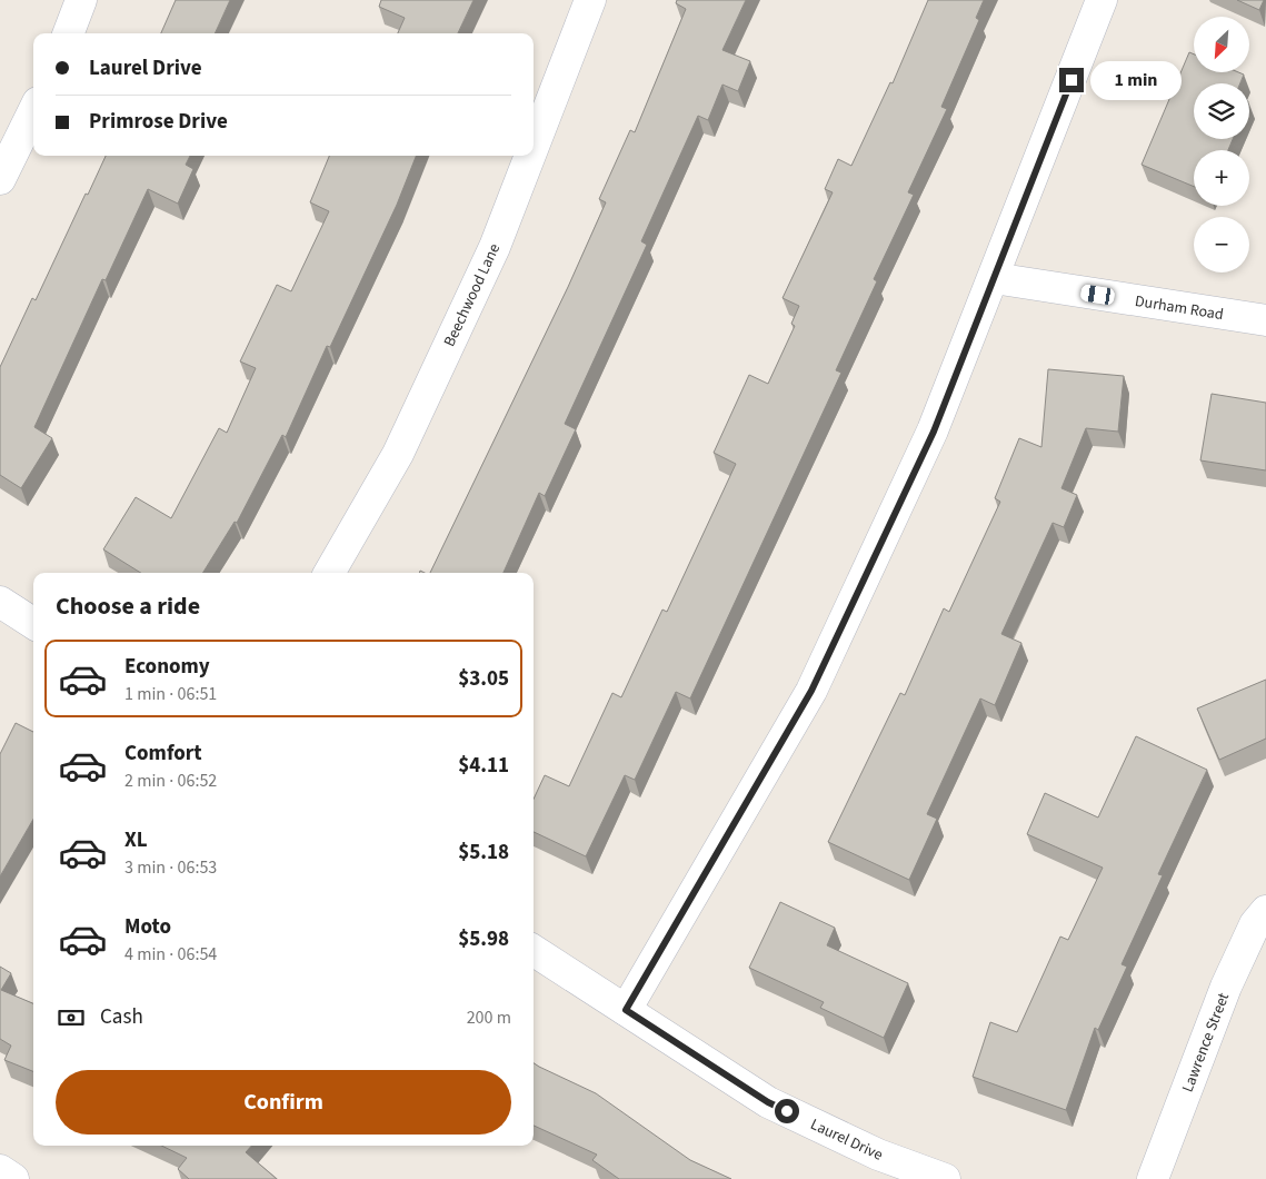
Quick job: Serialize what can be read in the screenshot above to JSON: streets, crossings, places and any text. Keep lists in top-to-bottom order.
{
  "streets": {
    "street": [
      "Beechwood Lane",
      "Durham Road",
      "Lawrence Street",
      "Laurel Drive"
    ]
  },
  "north": "bottom left",
  "page": {
    "map_buttons": ["+", "−"],
    "banner": ["Laurel Drive", "Primrose Drive"],
    "bubble": "1 min",
    "heading": "Choose a ride",
    "list": [
      {
        "name": "Economy",
        "note": "1 min · 06:51",
        "value": "$3.05"
      },
      {
        "name": "Comfort",
        "note": "2 min · 06:52",
        "value": "$4.11"
      },
      {
        "name": "XL",
        "note": "3 min · 06:53",
        "value": "$5.18"
      },
      {
        "name": "Moto",
        "note": "4 min · 06:54",
        "value": "$5.98"
      }
    ],
    "pay": ["Cash", "200 m"],
    "buttons": "Confirm"
  }
}
